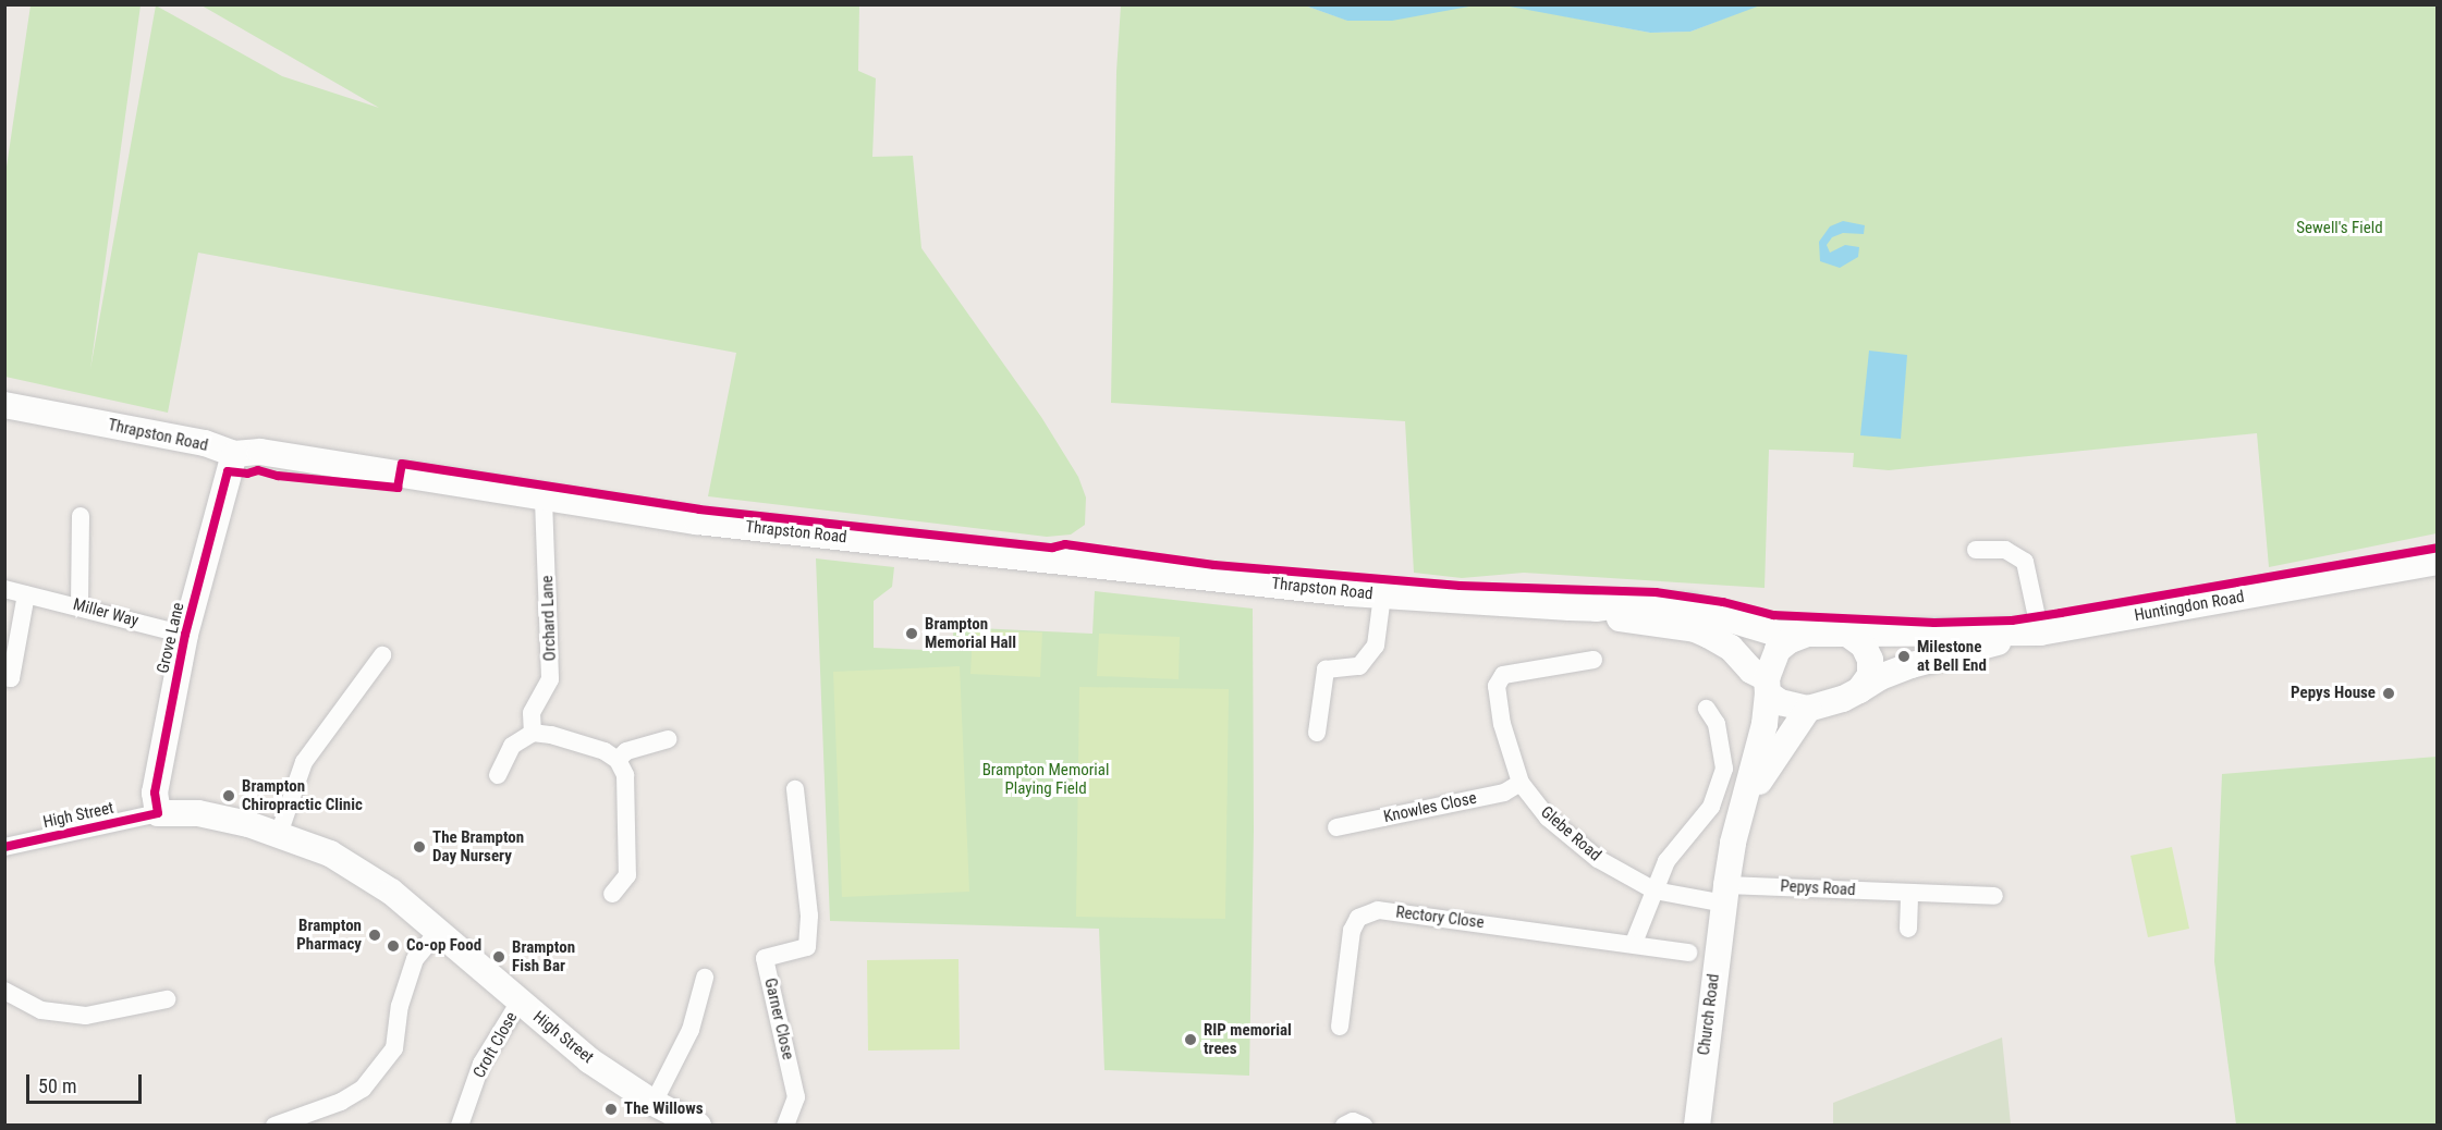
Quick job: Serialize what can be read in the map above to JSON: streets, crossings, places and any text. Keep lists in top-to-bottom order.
{
  "streets": {
    "main road": [
      "Thrapston Road",
      "Huntingdon Road",
      "Grove Lane",
      "High Street",
      "Church Road"
    ],
    "street": [
      "Miller Way",
      "Orchard Lane",
      "Knowles Close",
      "Glebe Road",
      "Pepys Road",
      "Rectory Close",
      "Garner Close",
      "Croft Close"
    ]
  },
  "crossings": [
    ["Thrapston Road", "Huntingdon Road"],
    ["Thrapston Road", "Orchard Lane"],
    ["Thrapston Road", "Grove Lane"],
    ["Miller Way", "Grove Lane"],
    ["Grove Lane", "High Street"],
    ["Knowles Close", "Glebe Road"],
    ["High Street", "Croft Close"],
    ["Glebe Road", "Pepys Road"],
    ["Glebe Road", "Church Road"],
    ["Pepys Road", "Church Road"]
  ],
  "parks": ["Sewell's Field", "Brampton Memorial Playing Field"],
  "places": [
    "Brampton Memorial Hall",
    "Milestone at Bell End",
    "Pepys House",
    "Brampton Chiropractic Clinic",
    "The Brampton Day Nursery",
    "Brampton Pharmacy",
    "Co-op Food",
    "Brampton Fish Bar",
    "RIP memorial trees",
    "The Willows"
  ],
  "scale_bar": "50 m"
}
